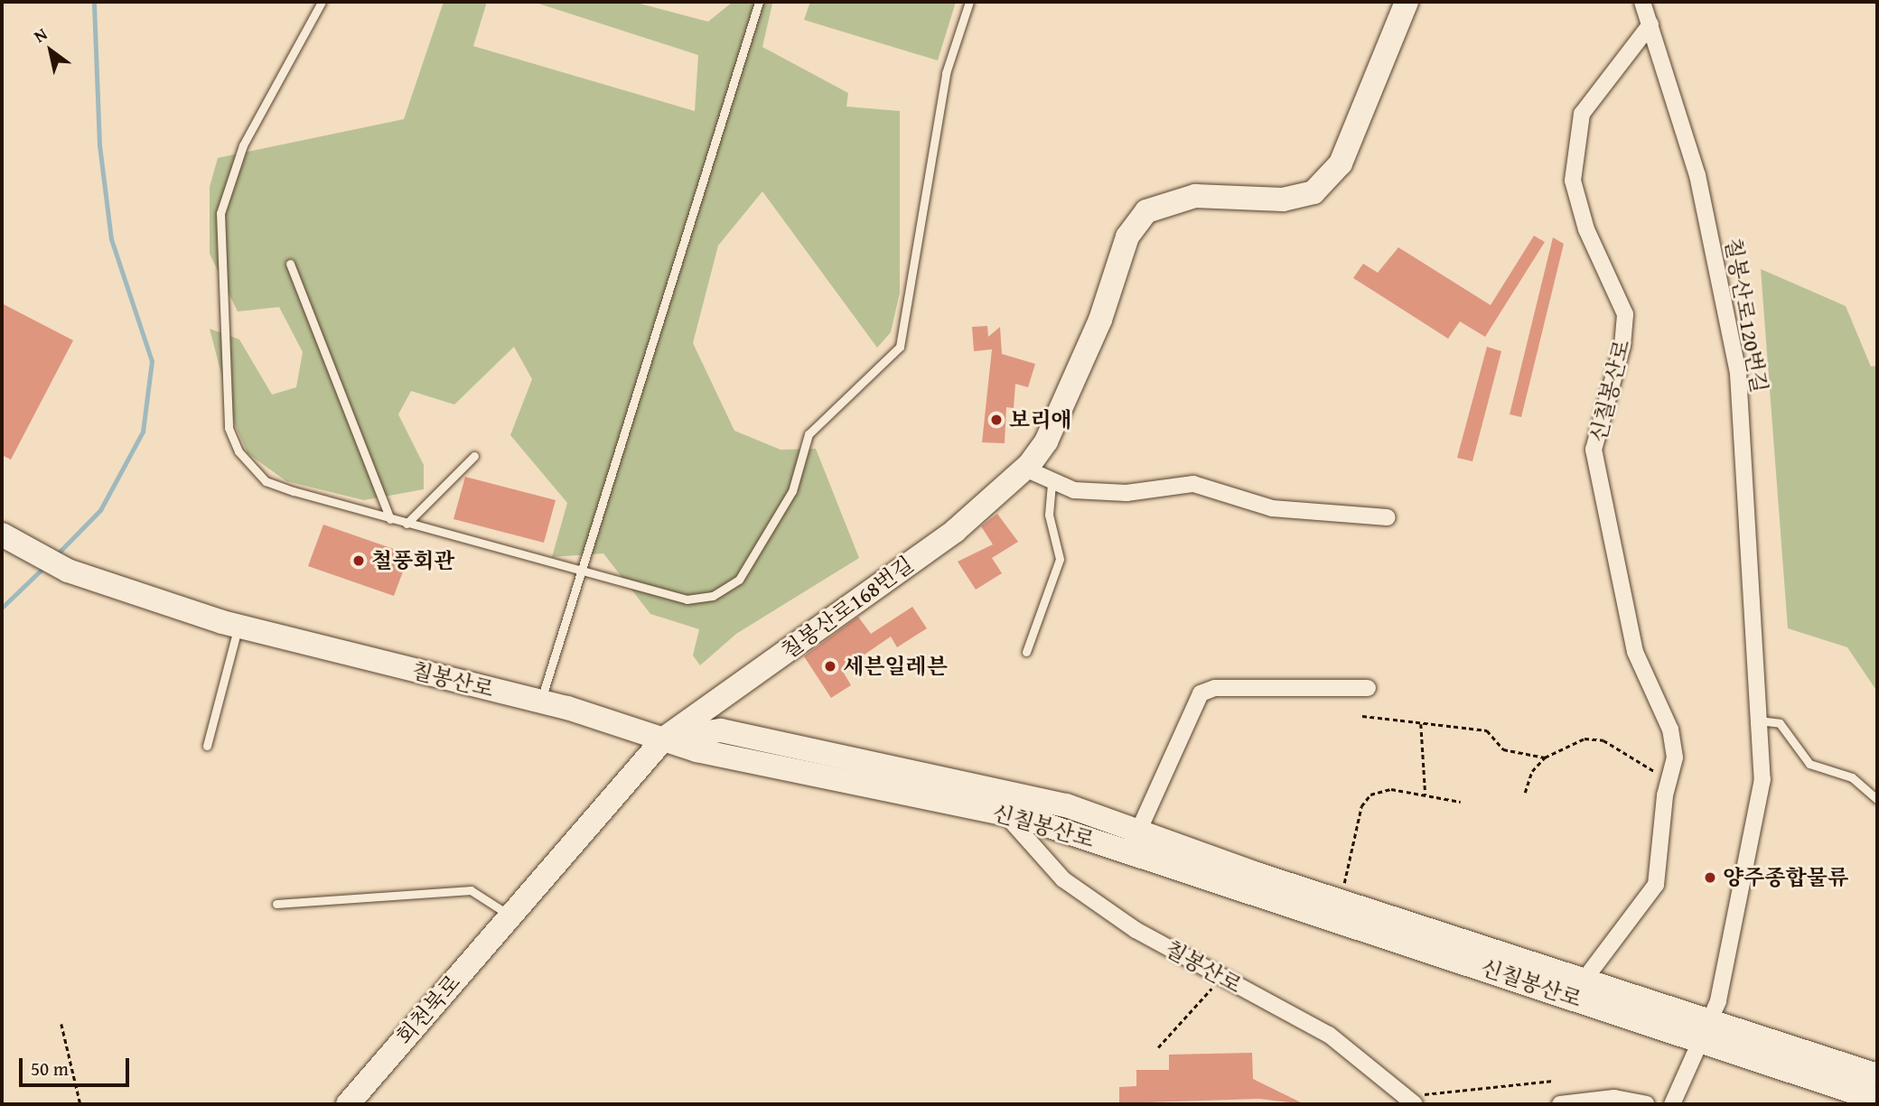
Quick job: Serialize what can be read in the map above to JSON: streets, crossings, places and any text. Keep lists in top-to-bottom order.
{
  "streets": {
    "street": [
      "칠봉산로120번길",
      "신칠봉산로",
      "칠봉산로168번길",
      "칠봉산로",
      "회천북로"
    ]
  },
  "crossings": [
    ["칠봉산로120번길", "신칠봉산로"],
    ["신칠봉산로", "칠봉산로168번길"],
    ["신칠봉산로", "칠봉산로"],
    ["신칠봉산로", "회천북로"],
    ["칠봉산로168번길", "칠봉산로"],
    ["칠봉산로168번길", "회천북로"],
    ["칠봉산로", "회천북로"]
  ],
  "places": [
    "보리애",
    "철풍회관",
    "세븐일레븐",
    "양주종합물류"
  ],
  "scale_bar": "50 m",
  "north": "top left"
}
